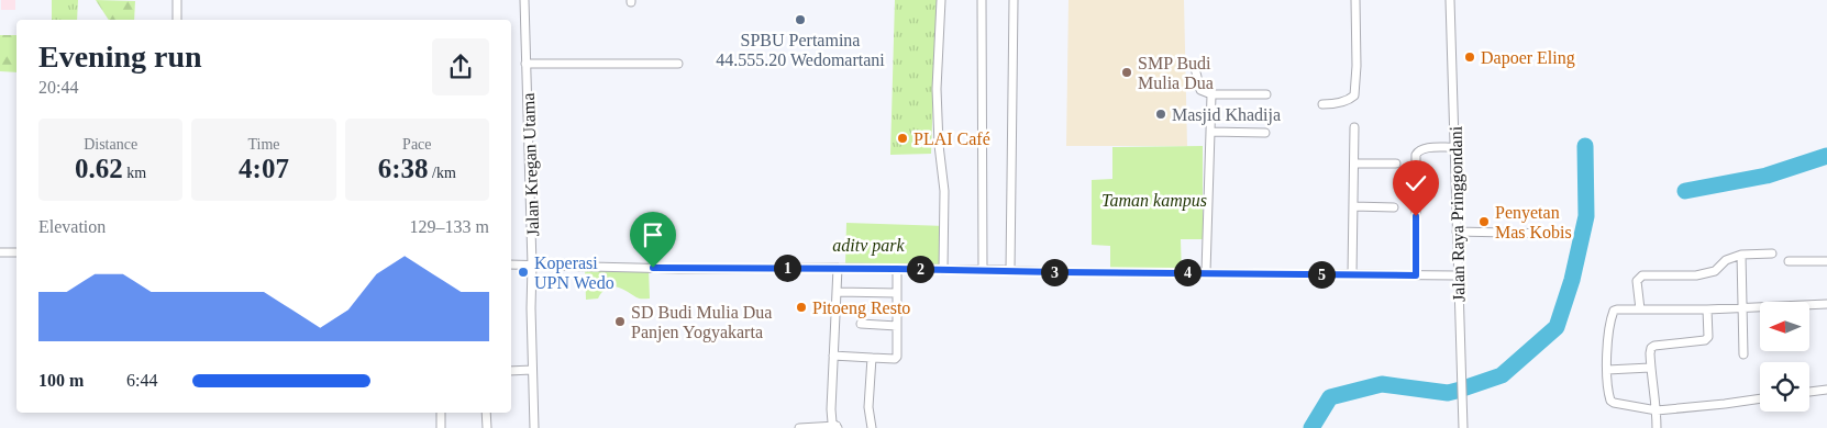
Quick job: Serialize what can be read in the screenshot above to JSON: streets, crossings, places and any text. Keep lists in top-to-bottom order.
{
  "streets": {
    "street": ["Jalan Kregan Utama", "Jalan Raya Pringgondani"]
  },
  "parks": ["Taman kampus", "aditv park"],
  "places": [
    "SPBU Pertamina 44.555.20 Wedomartani",
    "Dapoer Eling",
    "SMP Budi Mulia Dua",
    "Masjid Khadija",
    "PLAI Café",
    "Penyetan Mas Kobis",
    "Koperasi UPN Wedo",
    "Pitoeng Resto",
    "SD Budi Mulia Dua Panjen Yogyakarta"
  ],
  "north": "left",
  "page": {
    "heading": ["Evening run", "20:44"],
    "stats": [
      ["Distance", "0.62 km"],
      ["Time", "4:07"],
      ["Pace", "6:38 /km"]
    ],
    "chart": ["Elevation", "129–133 m"],
    "pins": [
      "1",
      "2",
      "3",
      "4",
      "5"
    ],
    "list": [
      {
        "name": "100 m",
        "note": "6:44"
      }
    ]
  }
}
